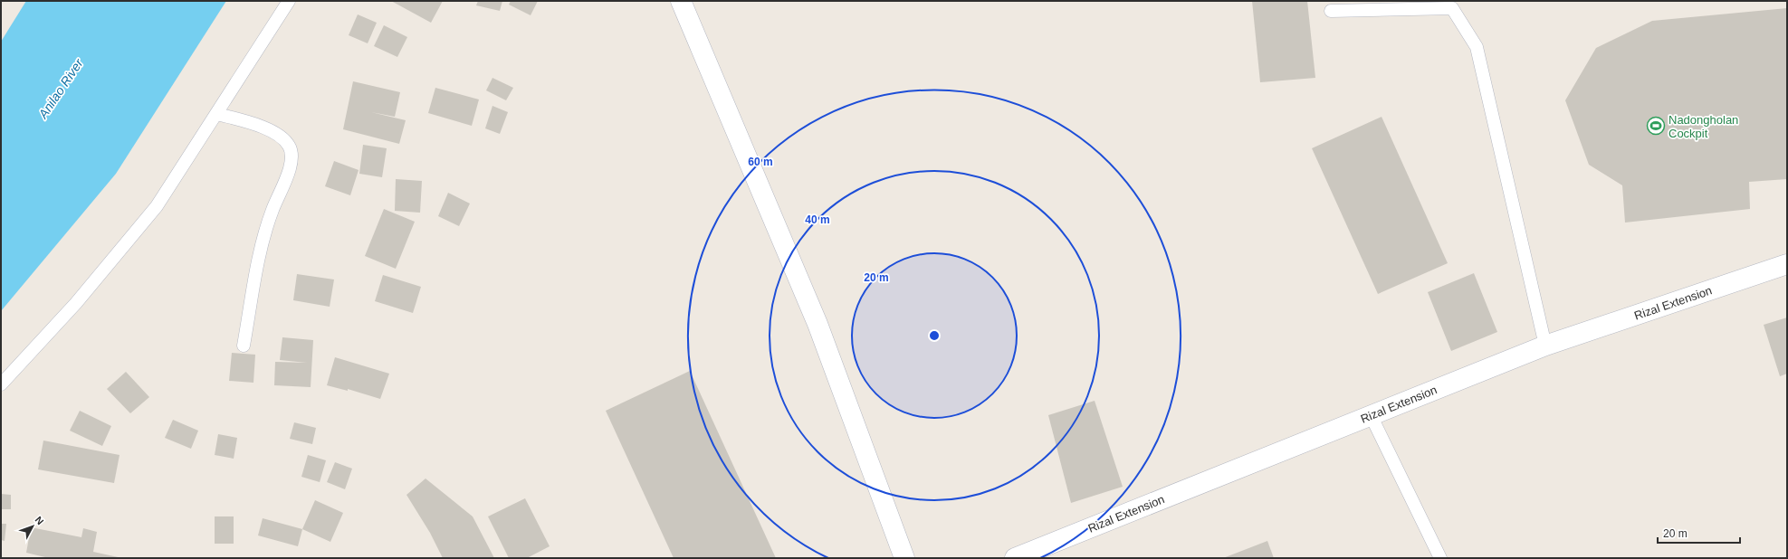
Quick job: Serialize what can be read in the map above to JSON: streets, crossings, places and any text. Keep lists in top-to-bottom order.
{
  "streets": {
    "street": ["Rizal Extension"]
  },
  "water": ["Anilao River"],
  "places": {
    "sports": ["Nadongholan Cockpit"]
  },
  "scale_bar": "20 m",
  "north": "top right",
  "rings": ["60 m", "40 m", "20 m"]
}
